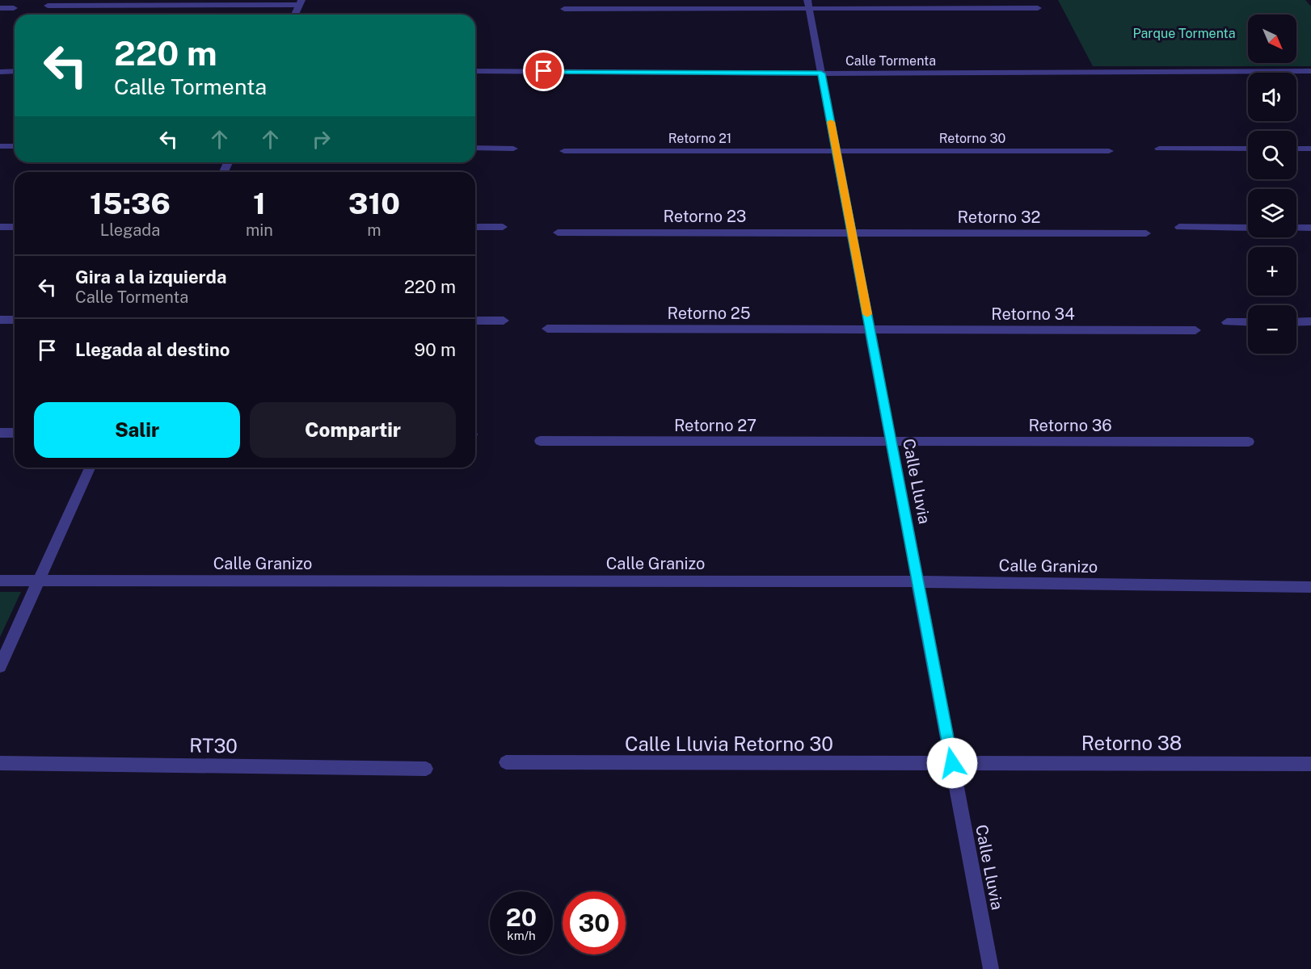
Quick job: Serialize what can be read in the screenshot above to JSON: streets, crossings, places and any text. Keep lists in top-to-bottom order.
{
  "streets": {
    "street": [
      "Calle Tormenta",
      "Retorno 21",
      "Retorno 30",
      "Retorno 23",
      "Retorno 32",
      "Retorno 25",
      "Retorno 34",
      "Retorno 27",
      "Retorno 36",
      "Calle Lluvia",
      "Calle Granizo",
      "Retorno 38",
      "Calle Lluvia Retorno 30",
      "RT30"
    ]
  },
  "crossings": [
    ["Calle Tormenta", "Calle Lluvia"],
    ["Retorno 21", "Retorno 30"],
    ["Retorno 21", "Calle Lluvia"],
    ["Retorno 30", "Calle Lluvia"],
    ["Retorno 23", "Retorno 32"],
    ["Retorno 23", "Calle Lluvia"],
    ["Retorno 32", "Calle Lluvia"],
    ["Retorno 25", "Retorno 34"],
    ["Retorno 25", "Calle Lluvia"],
    ["Retorno 34", "Calle Lluvia"],
    ["Retorno 27", "Retorno 36"],
    ["Retorno 27", "Calle Lluvia"],
    ["Retorno 36", "Calle Lluvia"],
    ["Calle Lluvia", "Calle Granizo"],
    ["Calle Lluvia", "Retorno 38"],
    ["Calle Lluvia", "Calle Lluvia Retorno 30"],
    ["Retorno 38", "Calle Lluvia Retorno 30"]
  ],
  "parks": ["Parque Tormenta"],
  "north": "bottom right",
  "page": {
    "map_buttons": ["+", "−"],
    "turn": ["220 m", "Calle Tormenta"],
    "eta": [
      "15:36",
      "Llegada",
      "1",
      "min",
      "310",
      "m"
    ],
    "list": [
      {
        "name": "Gira a la izquierda",
        "note": "Calle Tormenta",
        "value": "220 m"
      },
      {
        "name": "Llegada al destino",
        "value": "90 m"
      }
    ],
    "buttons": ["Salir", "Compartir"],
    "speed": "20 km/h",
    "limit": "30"
  }
}
